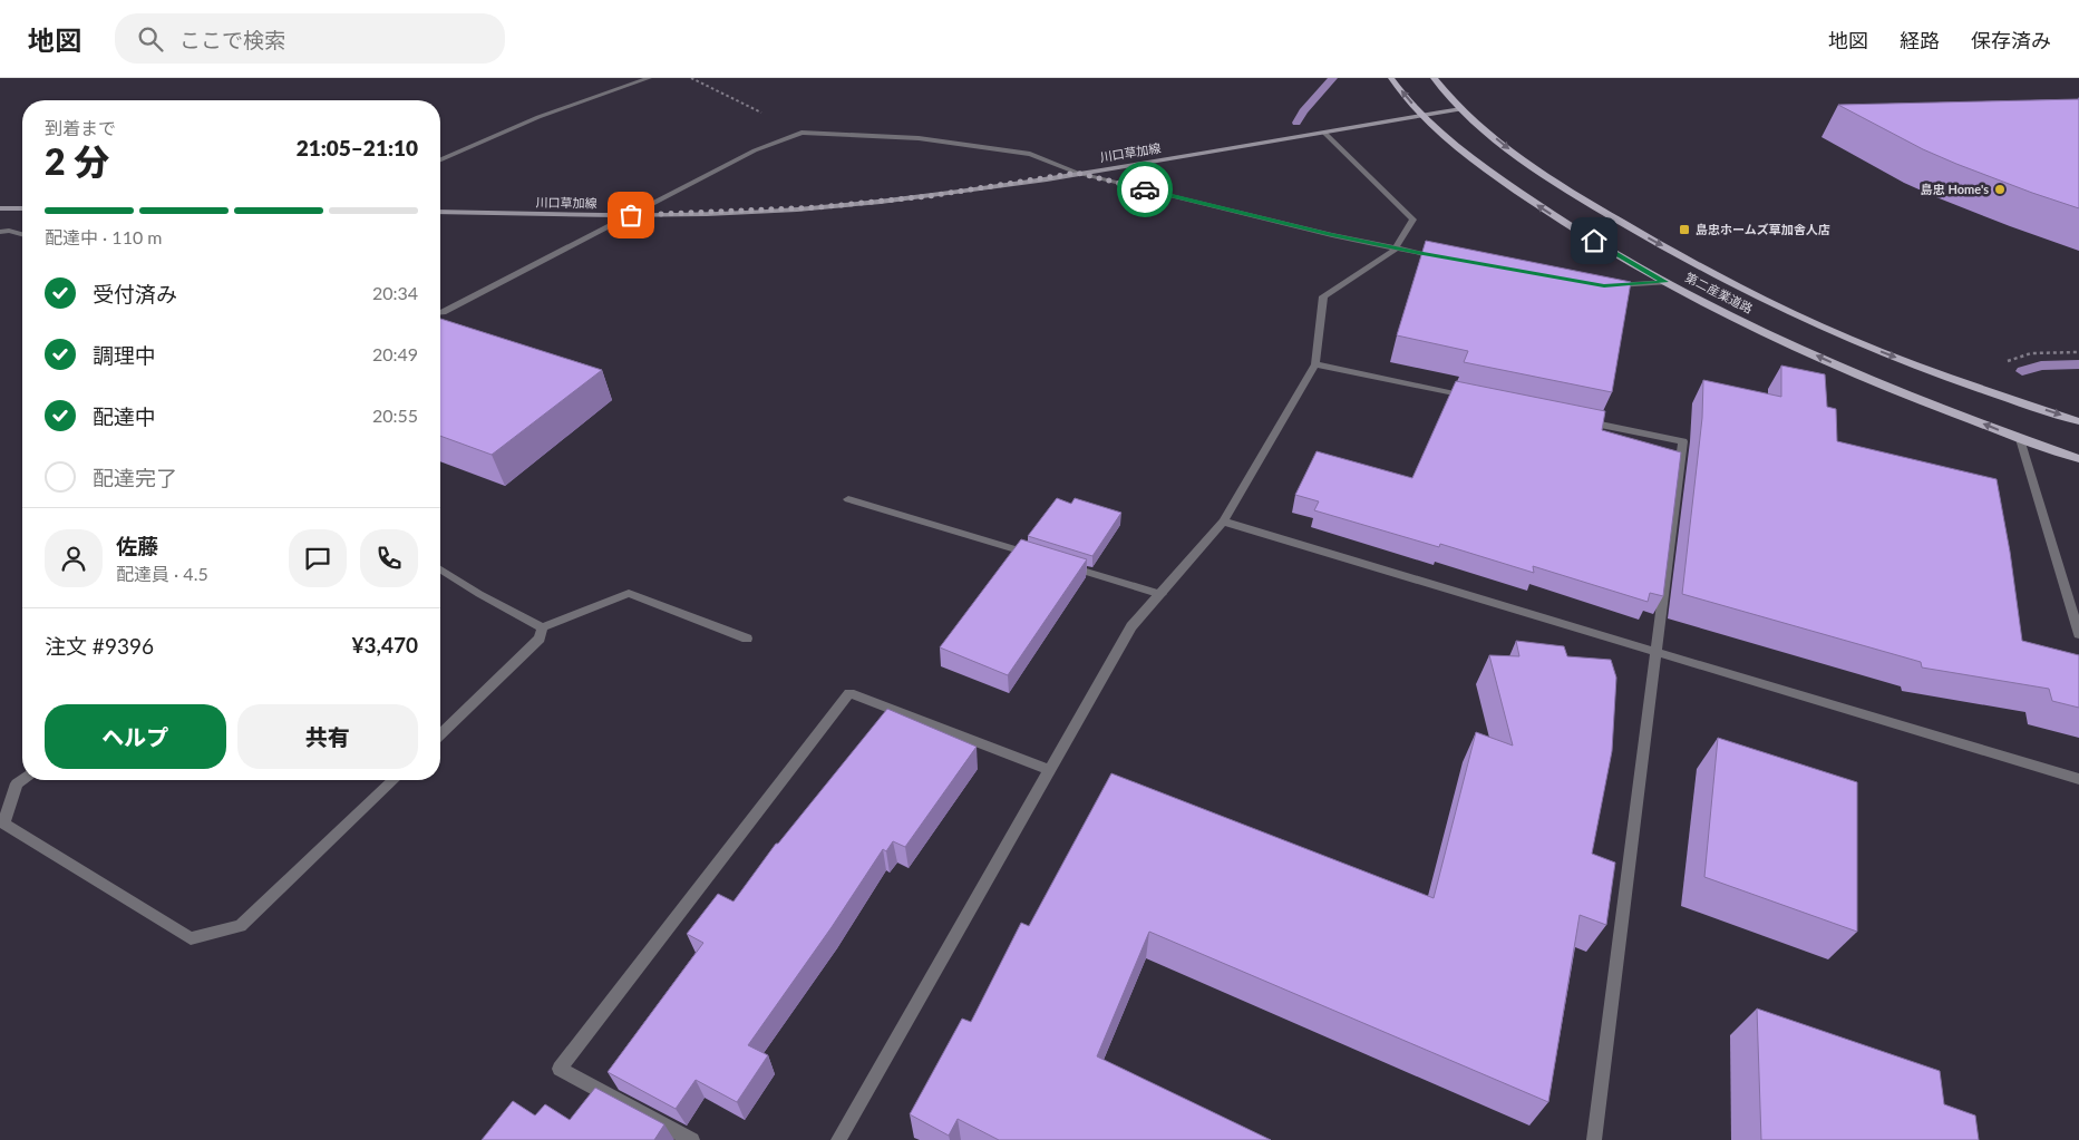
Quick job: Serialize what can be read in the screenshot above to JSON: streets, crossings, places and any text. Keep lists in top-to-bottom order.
{
  "streets": {
    "main road": ["川口草加線", "第二産業道路"]
  },
  "crossings": [
    ["川口草加線", "第二産業道路"]
  ],
  "places": {
    "other": ["島忠 Home's"],
    "transit": ["島忠ホームズ草加舎人店"]
  },
  "page": {
    "header": "地図",
    "search": "ここで検索",
    "nav": ["地図", "経路", "保存済み"],
    "heading": ["2 分", "到着まで", "21:05–21:10"],
    "panel": [
      "佐藤",
      "配達員 · 4.5",
      "注文 #9396",
      "¥3,470"
    ],
    "bar": "配達中 · 110 m",
    "list": [
      ["受付済み", "20:34"],
      ["調理中", "20:49"],
      ["配達中", "20:55"],
      "配達完了"
    ],
    "buttons": ["ヘルプ", "共有"]
  }
}
